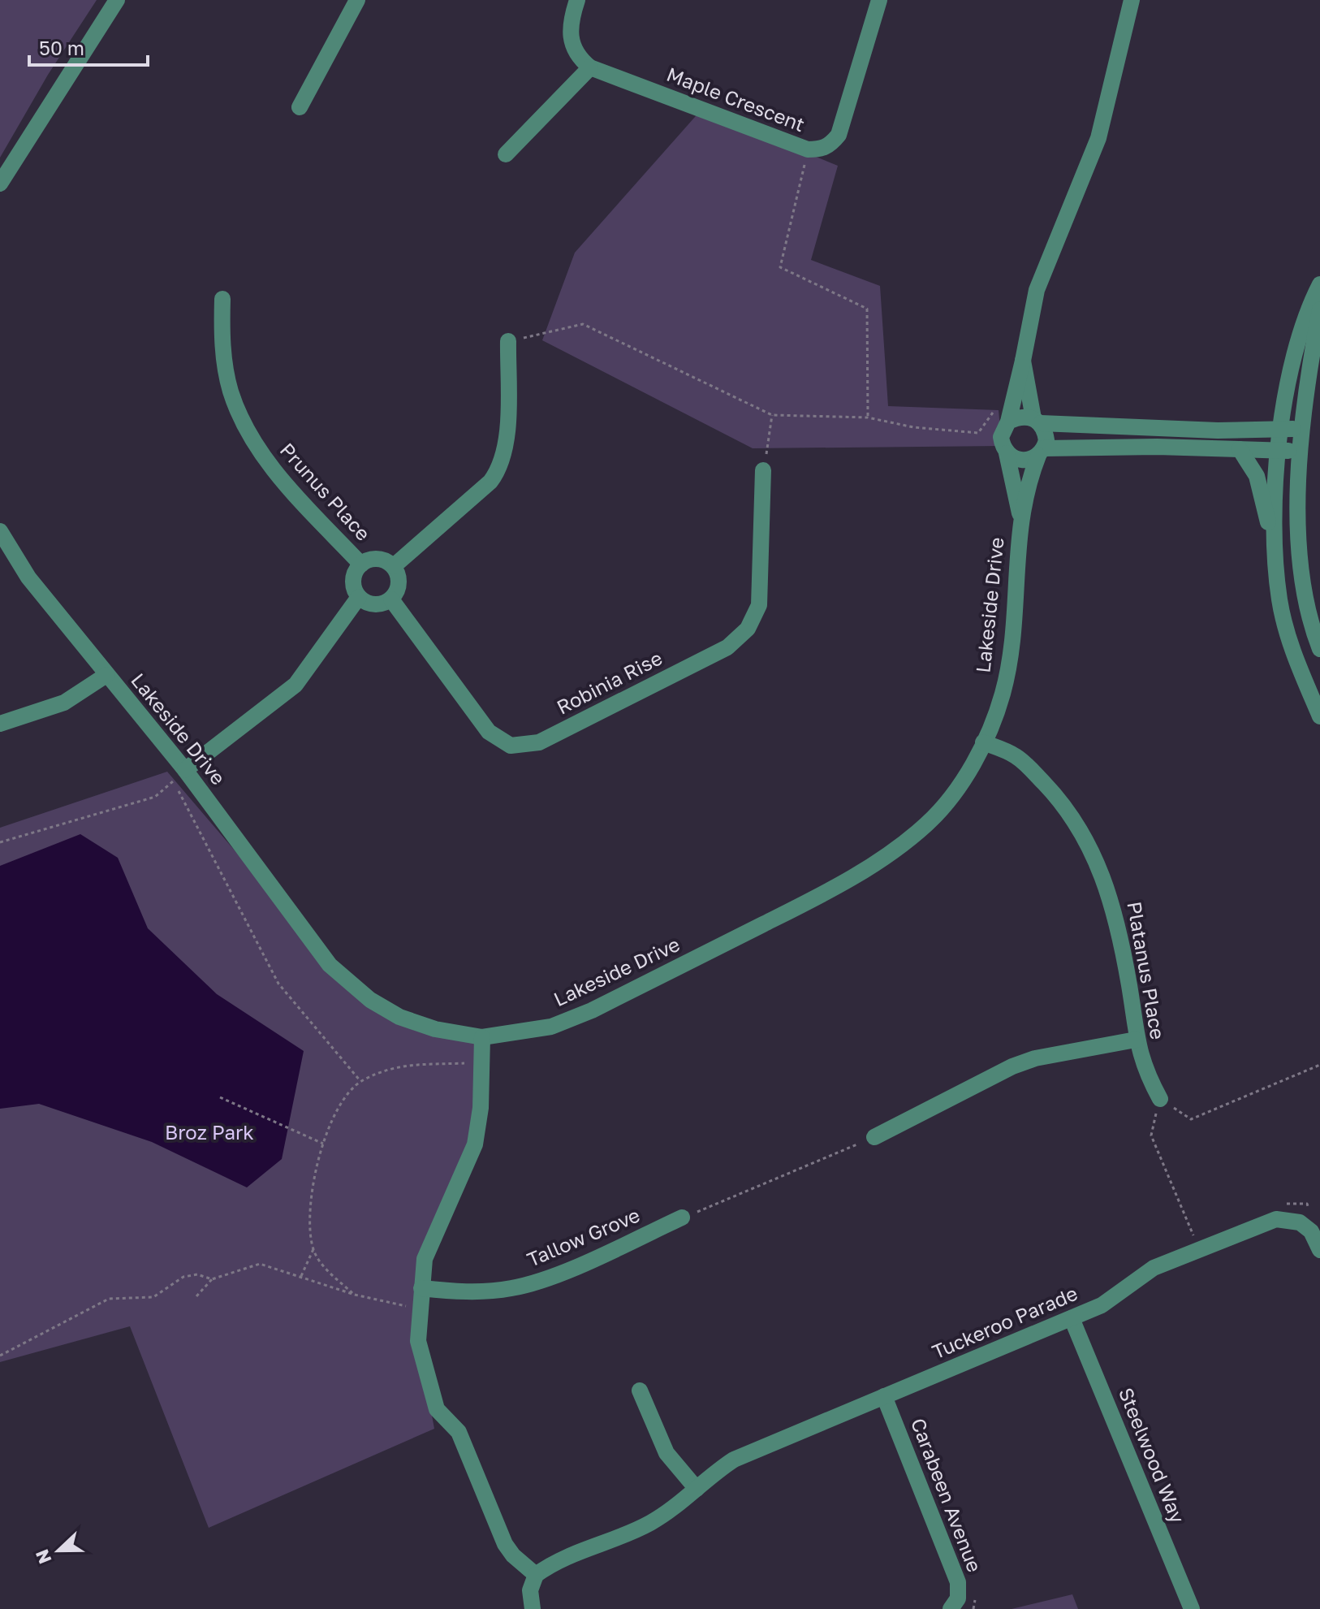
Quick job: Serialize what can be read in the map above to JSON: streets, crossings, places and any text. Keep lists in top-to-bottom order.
{
  "streets": {
    "street": [
      "Maple Crescent",
      "Prunus Place",
      "Lakeside Drive",
      "Robinia Rise",
      "Platanus Place",
      "Tallow Grove",
      "Tuckeroo Parade",
      "Steelwood Way",
      "Carabeen Avenue"
    ]
  },
  "crossings": [
    ["Prunus Place", "Robinia Rise"],
    ["Lakeside Drive", "Platanus Place"],
    ["Tuckeroo Parade", "Steelwood Way"],
    ["Tuckeroo Parade", "Carabeen Avenue"]
  ],
  "parks": ["Broz Park"],
  "scale_bar": "50 m",
  "north": "left"
}
